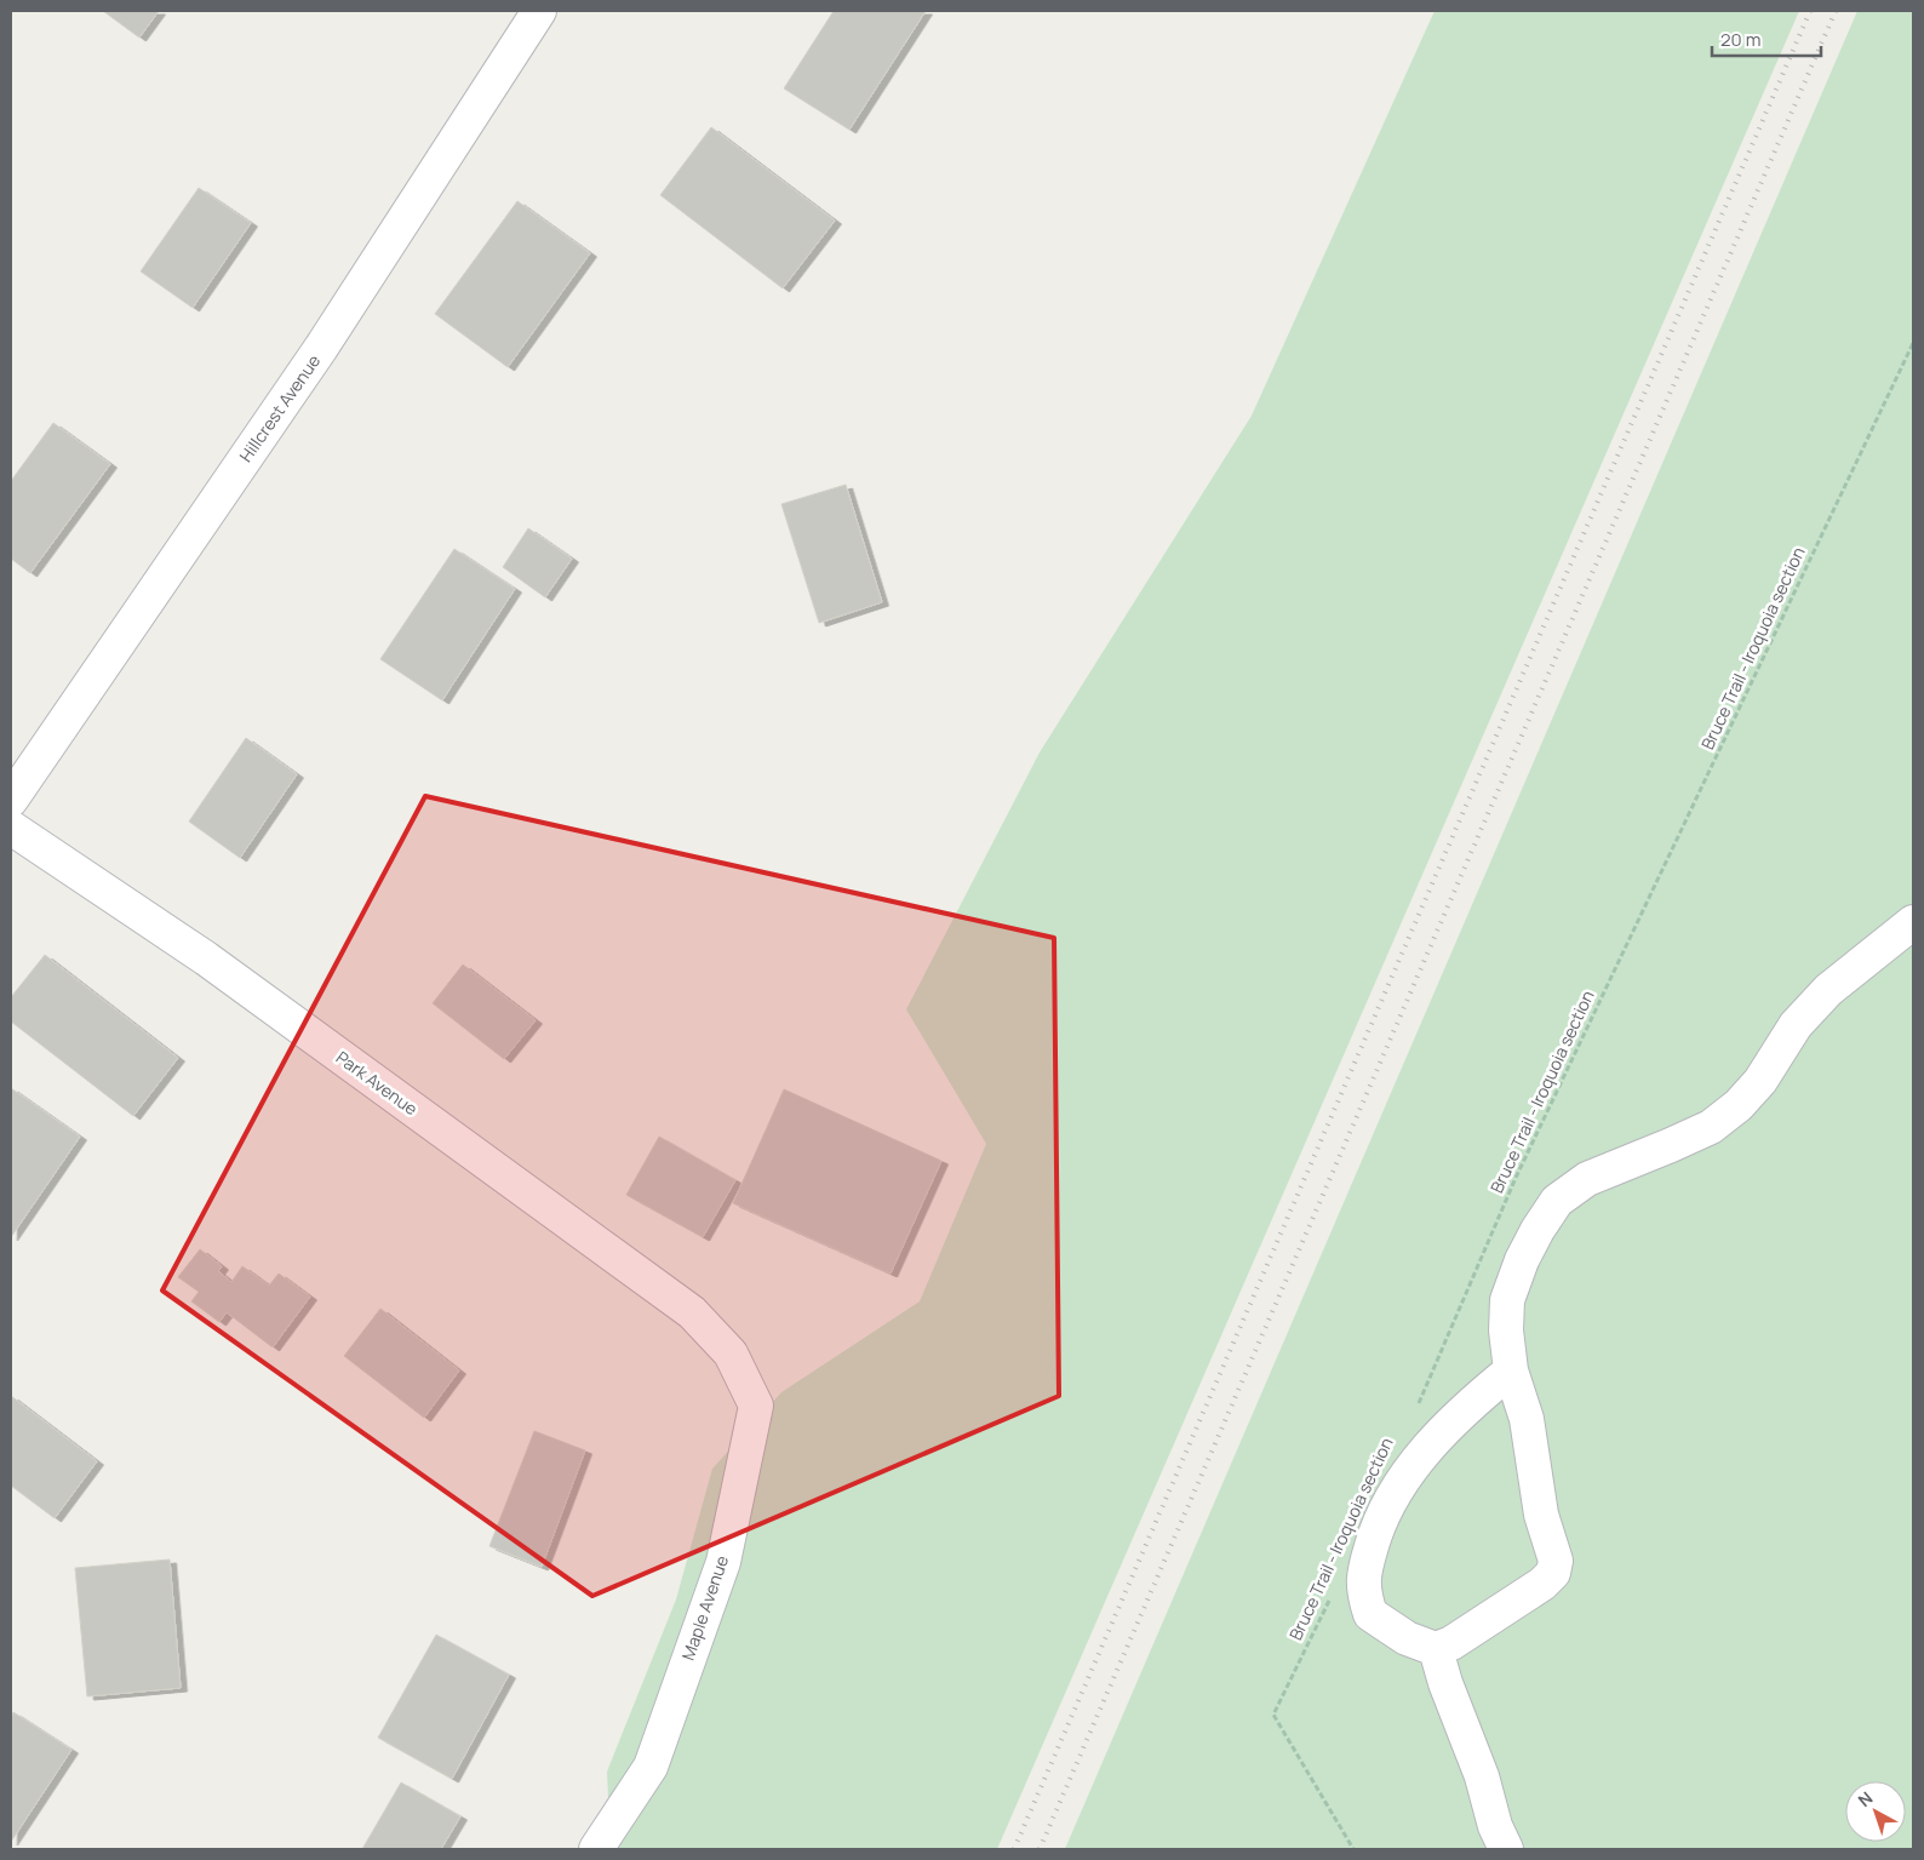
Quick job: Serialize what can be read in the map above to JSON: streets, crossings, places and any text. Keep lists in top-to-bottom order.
{
  "streets": {
    "street": ["Hillcrest Avenue", "Park Avenue", "Maple Avenue"],
    "path": ["Bruce Trail - Iroquoia section"]
  },
  "crossings": [
    ["Park Avenue", "Maple Avenue"]
  ],
  "scale_bar": "20 m",
  "north": "top left"
}
